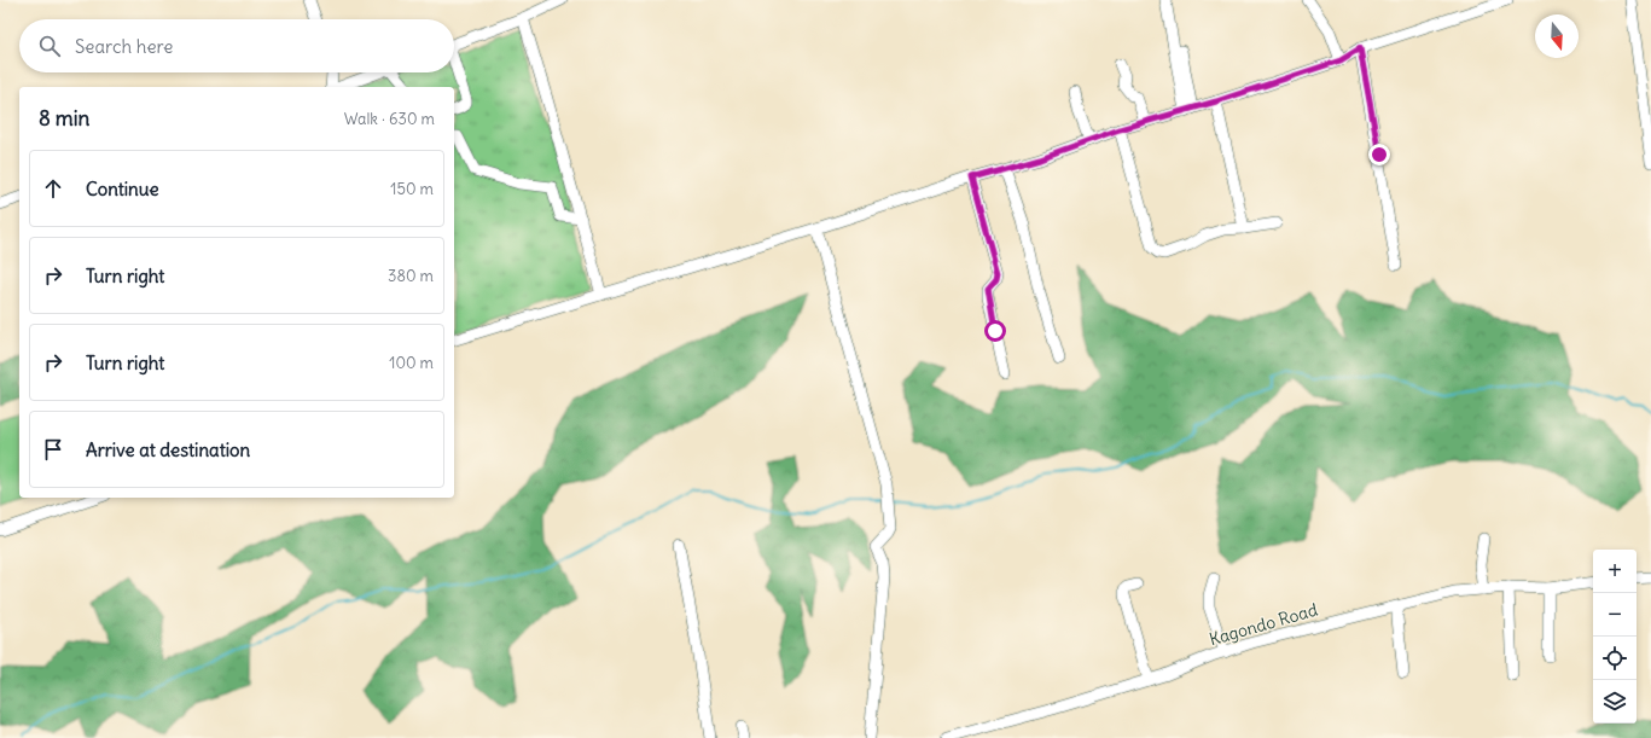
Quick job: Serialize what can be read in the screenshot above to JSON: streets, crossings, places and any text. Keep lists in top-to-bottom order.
{
  "streets": {
    "street": ["Kagondo Road"]
  },
  "north": "bottom",
  "page": {
    "search": "Search here",
    "heading": ["8 min", "Walk · 630 m"],
    "list": [
      ["Continue", "150 m"],
      ["Turn right", "380 m"],
      ["Turn right", "100 m"],
      "Arrive at destination"
    ],
    "map_buttons": ["+", "−"]
  }
}
